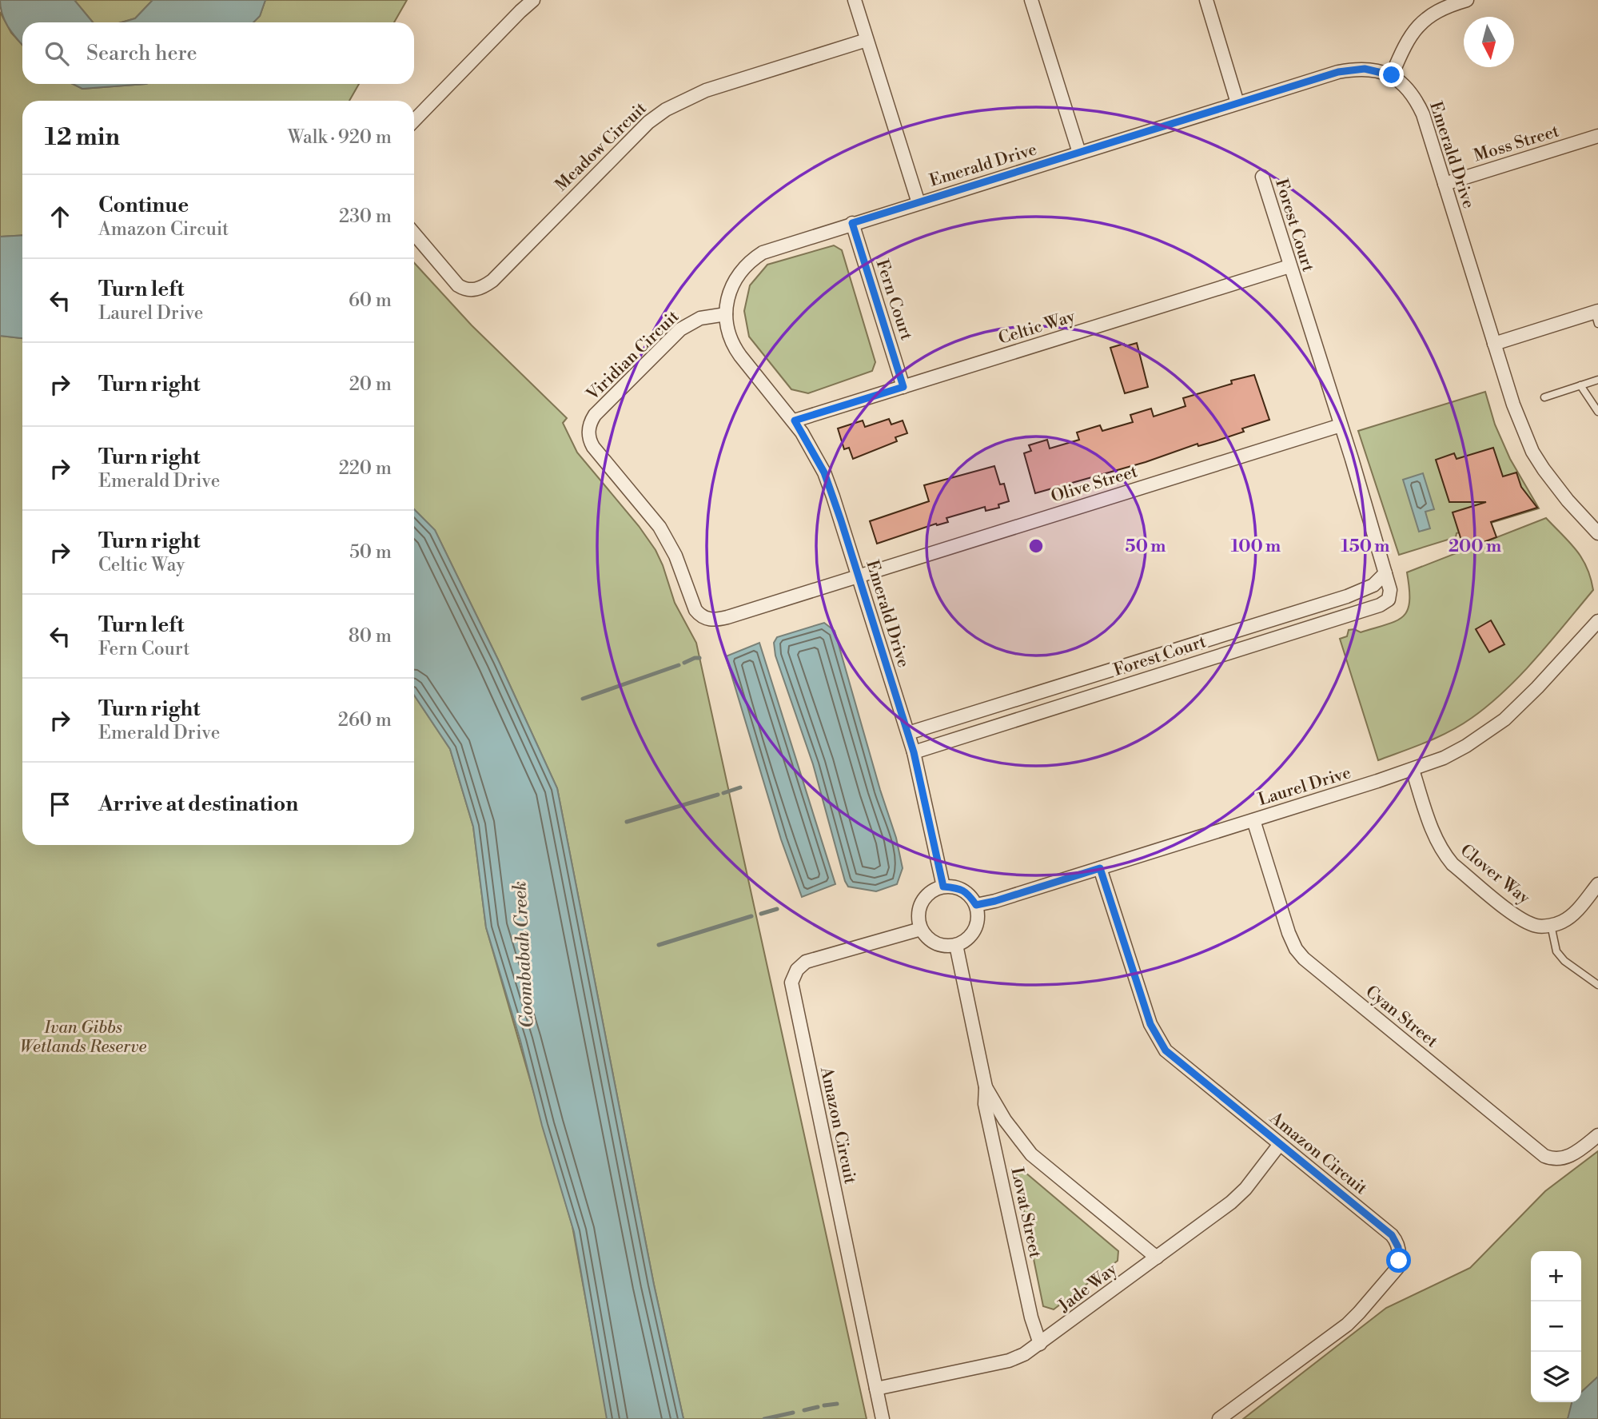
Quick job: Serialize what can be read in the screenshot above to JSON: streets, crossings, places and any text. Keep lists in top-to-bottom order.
{
  "streets": {
    "street": [
      "Moss Street",
      "Meadow Circuit",
      "Emerald Drive",
      "Forest Court",
      "Fern Court",
      "Celtic Way",
      "Viridian Circuit",
      "Olive Street",
      "Laurel Drive",
      "Clover Way",
      "Cyan Street",
      "Amazon Circuit",
      "Lovat Street",
      "Jade Way"
    ]
  },
  "crossings": [
    ["Moss Street", "Emerald Drive"],
    ["Emerald Drive", "Forest Court"],
    ["Emerald Drive", "Fern Court"],
    ["Emerald Drive", "Celtic Way"],
    ["Emerald Drive", "Viridian Circuit"],
    ["Emerald Drive", "Olive Street"],
    ["Emerald Drive", "Laurel Drive"],
    ["Emerald Drive", "Amazon Circuit"],
    ["Emerald Drive", "Lovat Street"],
    ["Forest Court", "Celtic Way"],
    ["Forest Court", "Olive Street"],
    ["Fern Court", "Celtic Way"],
    ["Viridian Circuit", "Olive Street"],
    ["Laurel Drive", "Clover Way"],
    ["Laurel Drive", "Cyan Street"],
    ["Laurel Drive", "Amazon Circuit"],
    ["Laurel Drive", "Lovat Street"],
    ["Amazon Circuit", "Lovat Street"],
    ["Amazon Circuit", "Jade Way"],
    ["Lovat Street", "Jade Way"]
  ],
  "water": ["Coombabah Creek"],
  "parks": ["Ivan Gibbs Wetlands Reserve"],
  "north": "bottom",
  "page": {
    "search": "Search here",
    "heading": ["12 min", "Walk · 920 m"],
    "list": [
      ["Continue", "Amazon Circuit", "230 m"],
      ["Turn left", "Laurel Drive", "60 m"],
      ["Turn right", "20 m"],
      ["Turn right", "Emerald Drive", "220 m"],
      ["Turn right", "Celtic Way", "50 m"],
      ["Turn left", "Fern Court", "80 m"],
      ["Turn right", "Emerald Drive", "260 m"],
      "Arrive at destination"
    ],
    "map_buttons": ["+", "−"]
  },
  "rings": [
    "50 m",
    "100 m",
    "150 m",
    "200 m"
  ]
}
